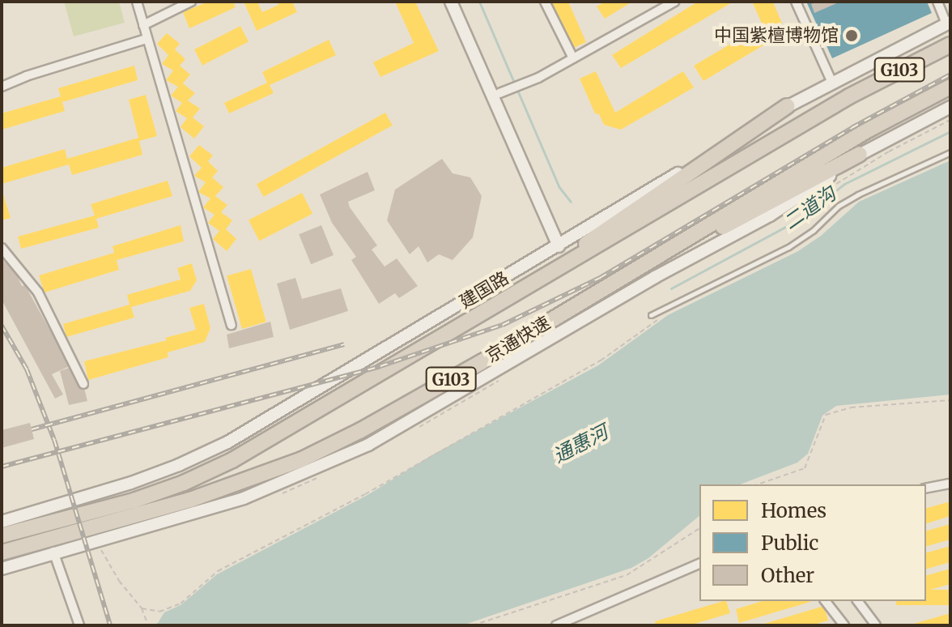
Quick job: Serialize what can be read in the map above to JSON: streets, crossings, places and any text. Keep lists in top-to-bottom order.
{
  "streets": {
    "highway": ["G103", "京通快速"],
    "main road": ["建国路"]
  },
  "water": ["二道沟", "通惠河"],
  "places": ["中国紫檀博物馆"],
  "legend": ["Homes", "Public", "Other"]
}
